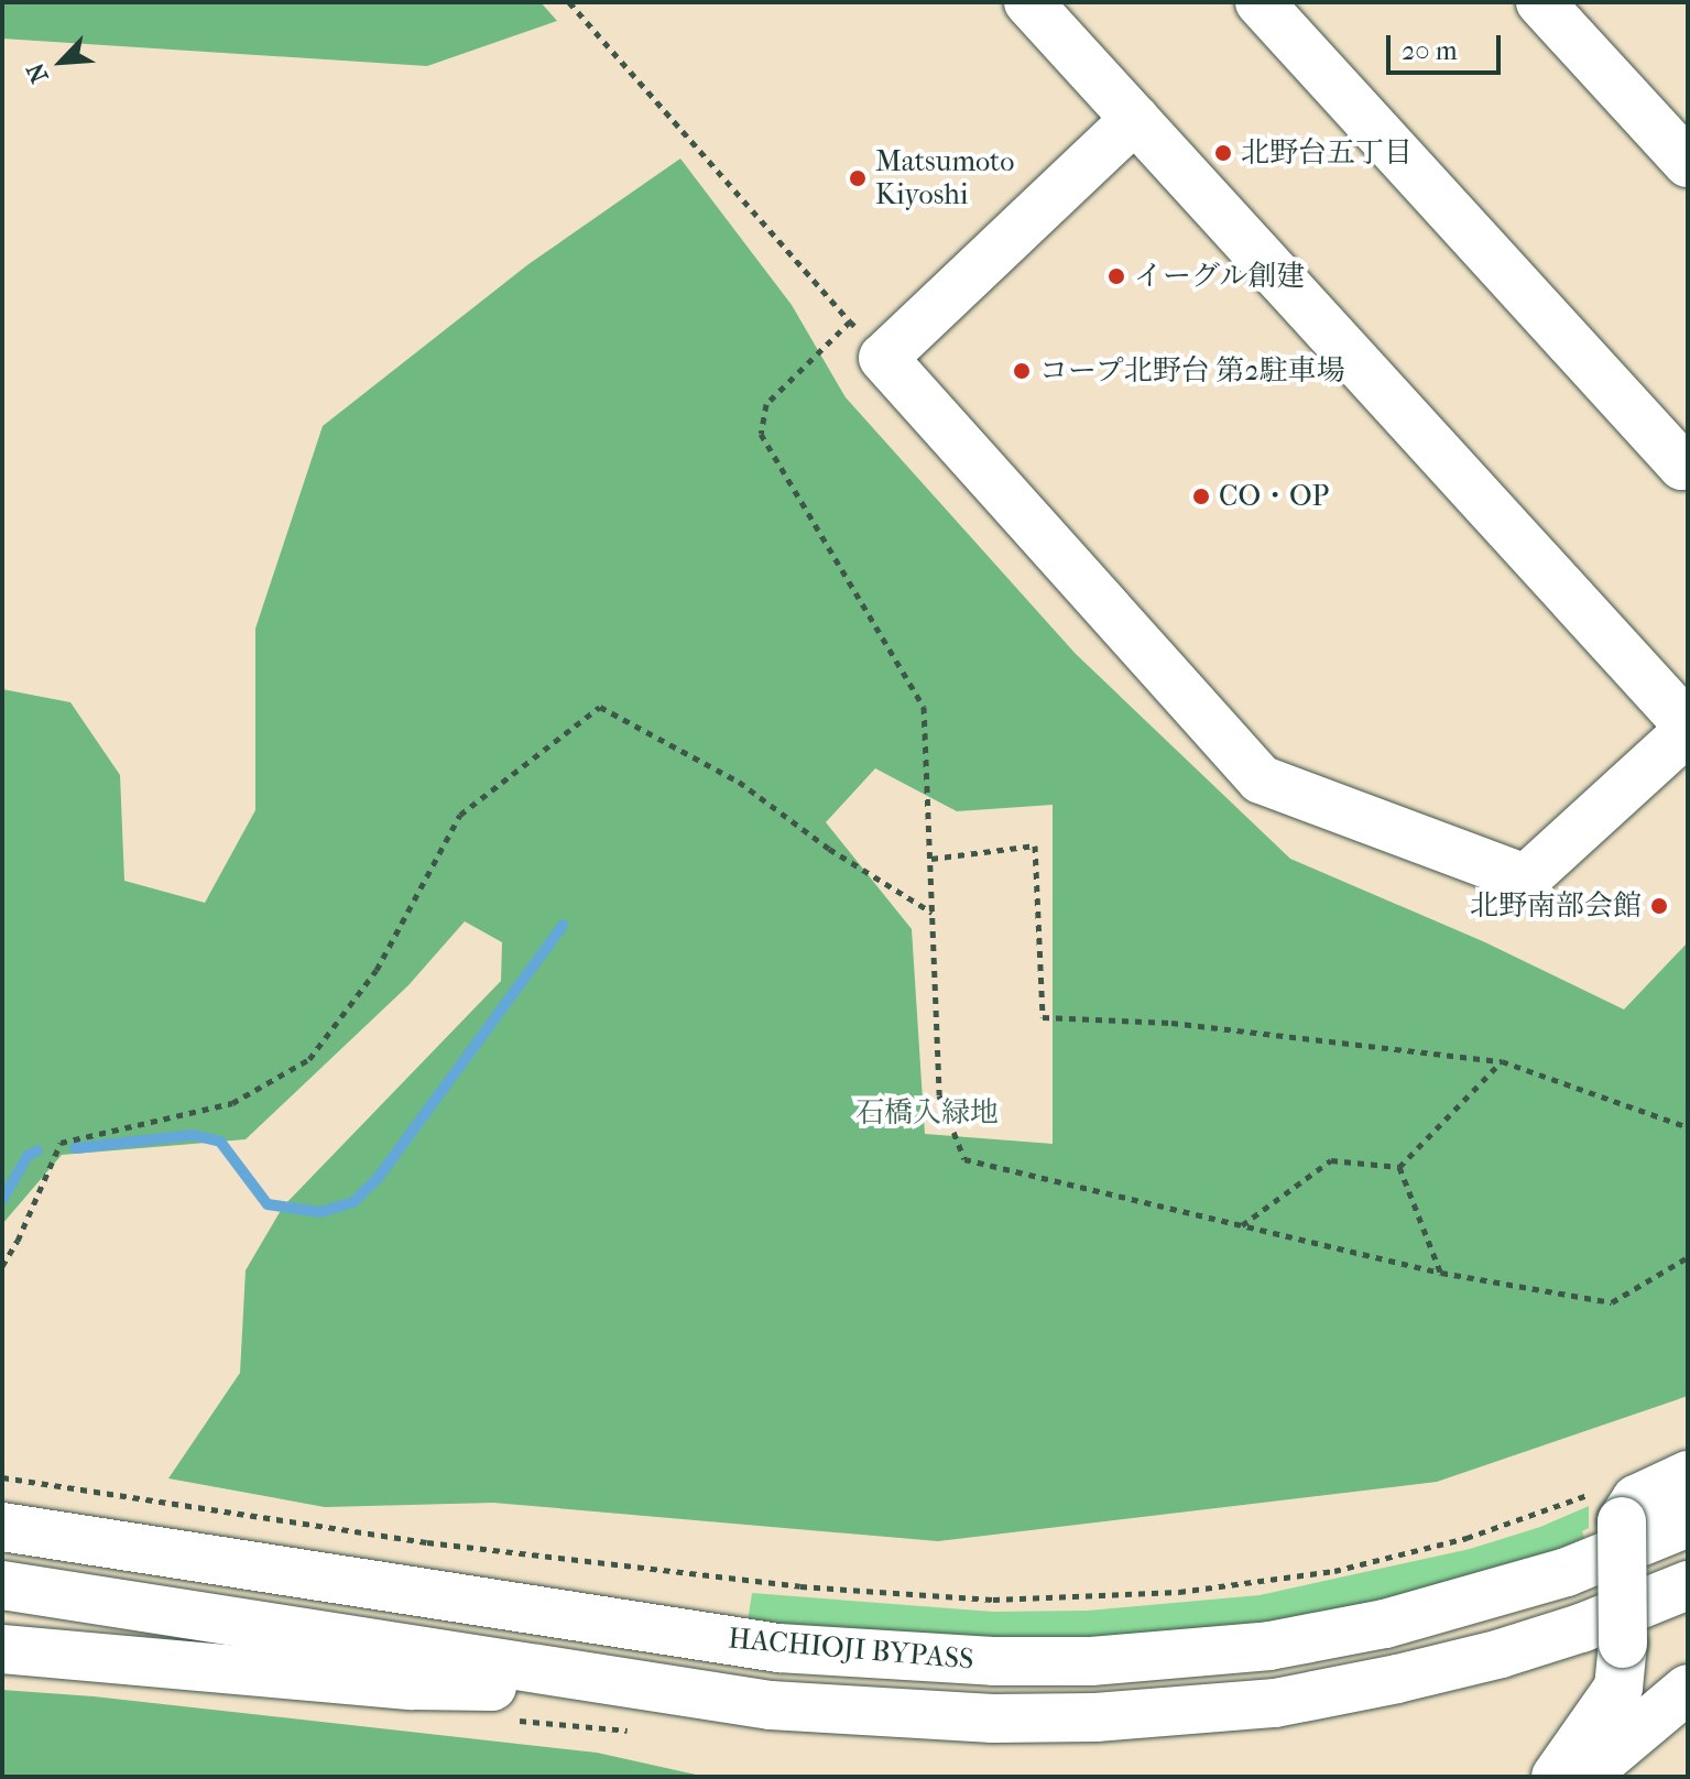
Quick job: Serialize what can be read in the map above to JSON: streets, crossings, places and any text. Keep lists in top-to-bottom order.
{
  "streets": {
    "main road": ["HACHIOJI BYPASS"]
  },
  "parks": ["石橋入緑地"],
  "places": [
    "北野台五丁目",
    "Matsumoto Kiyoshi",
    "イーグル創建",
    "コープ北野台 第2駐車場",
    "CO・OP",
    "北野南部会館"
  ],
  "scale_bar": "20 m",
  "north": "bottom left"
}
